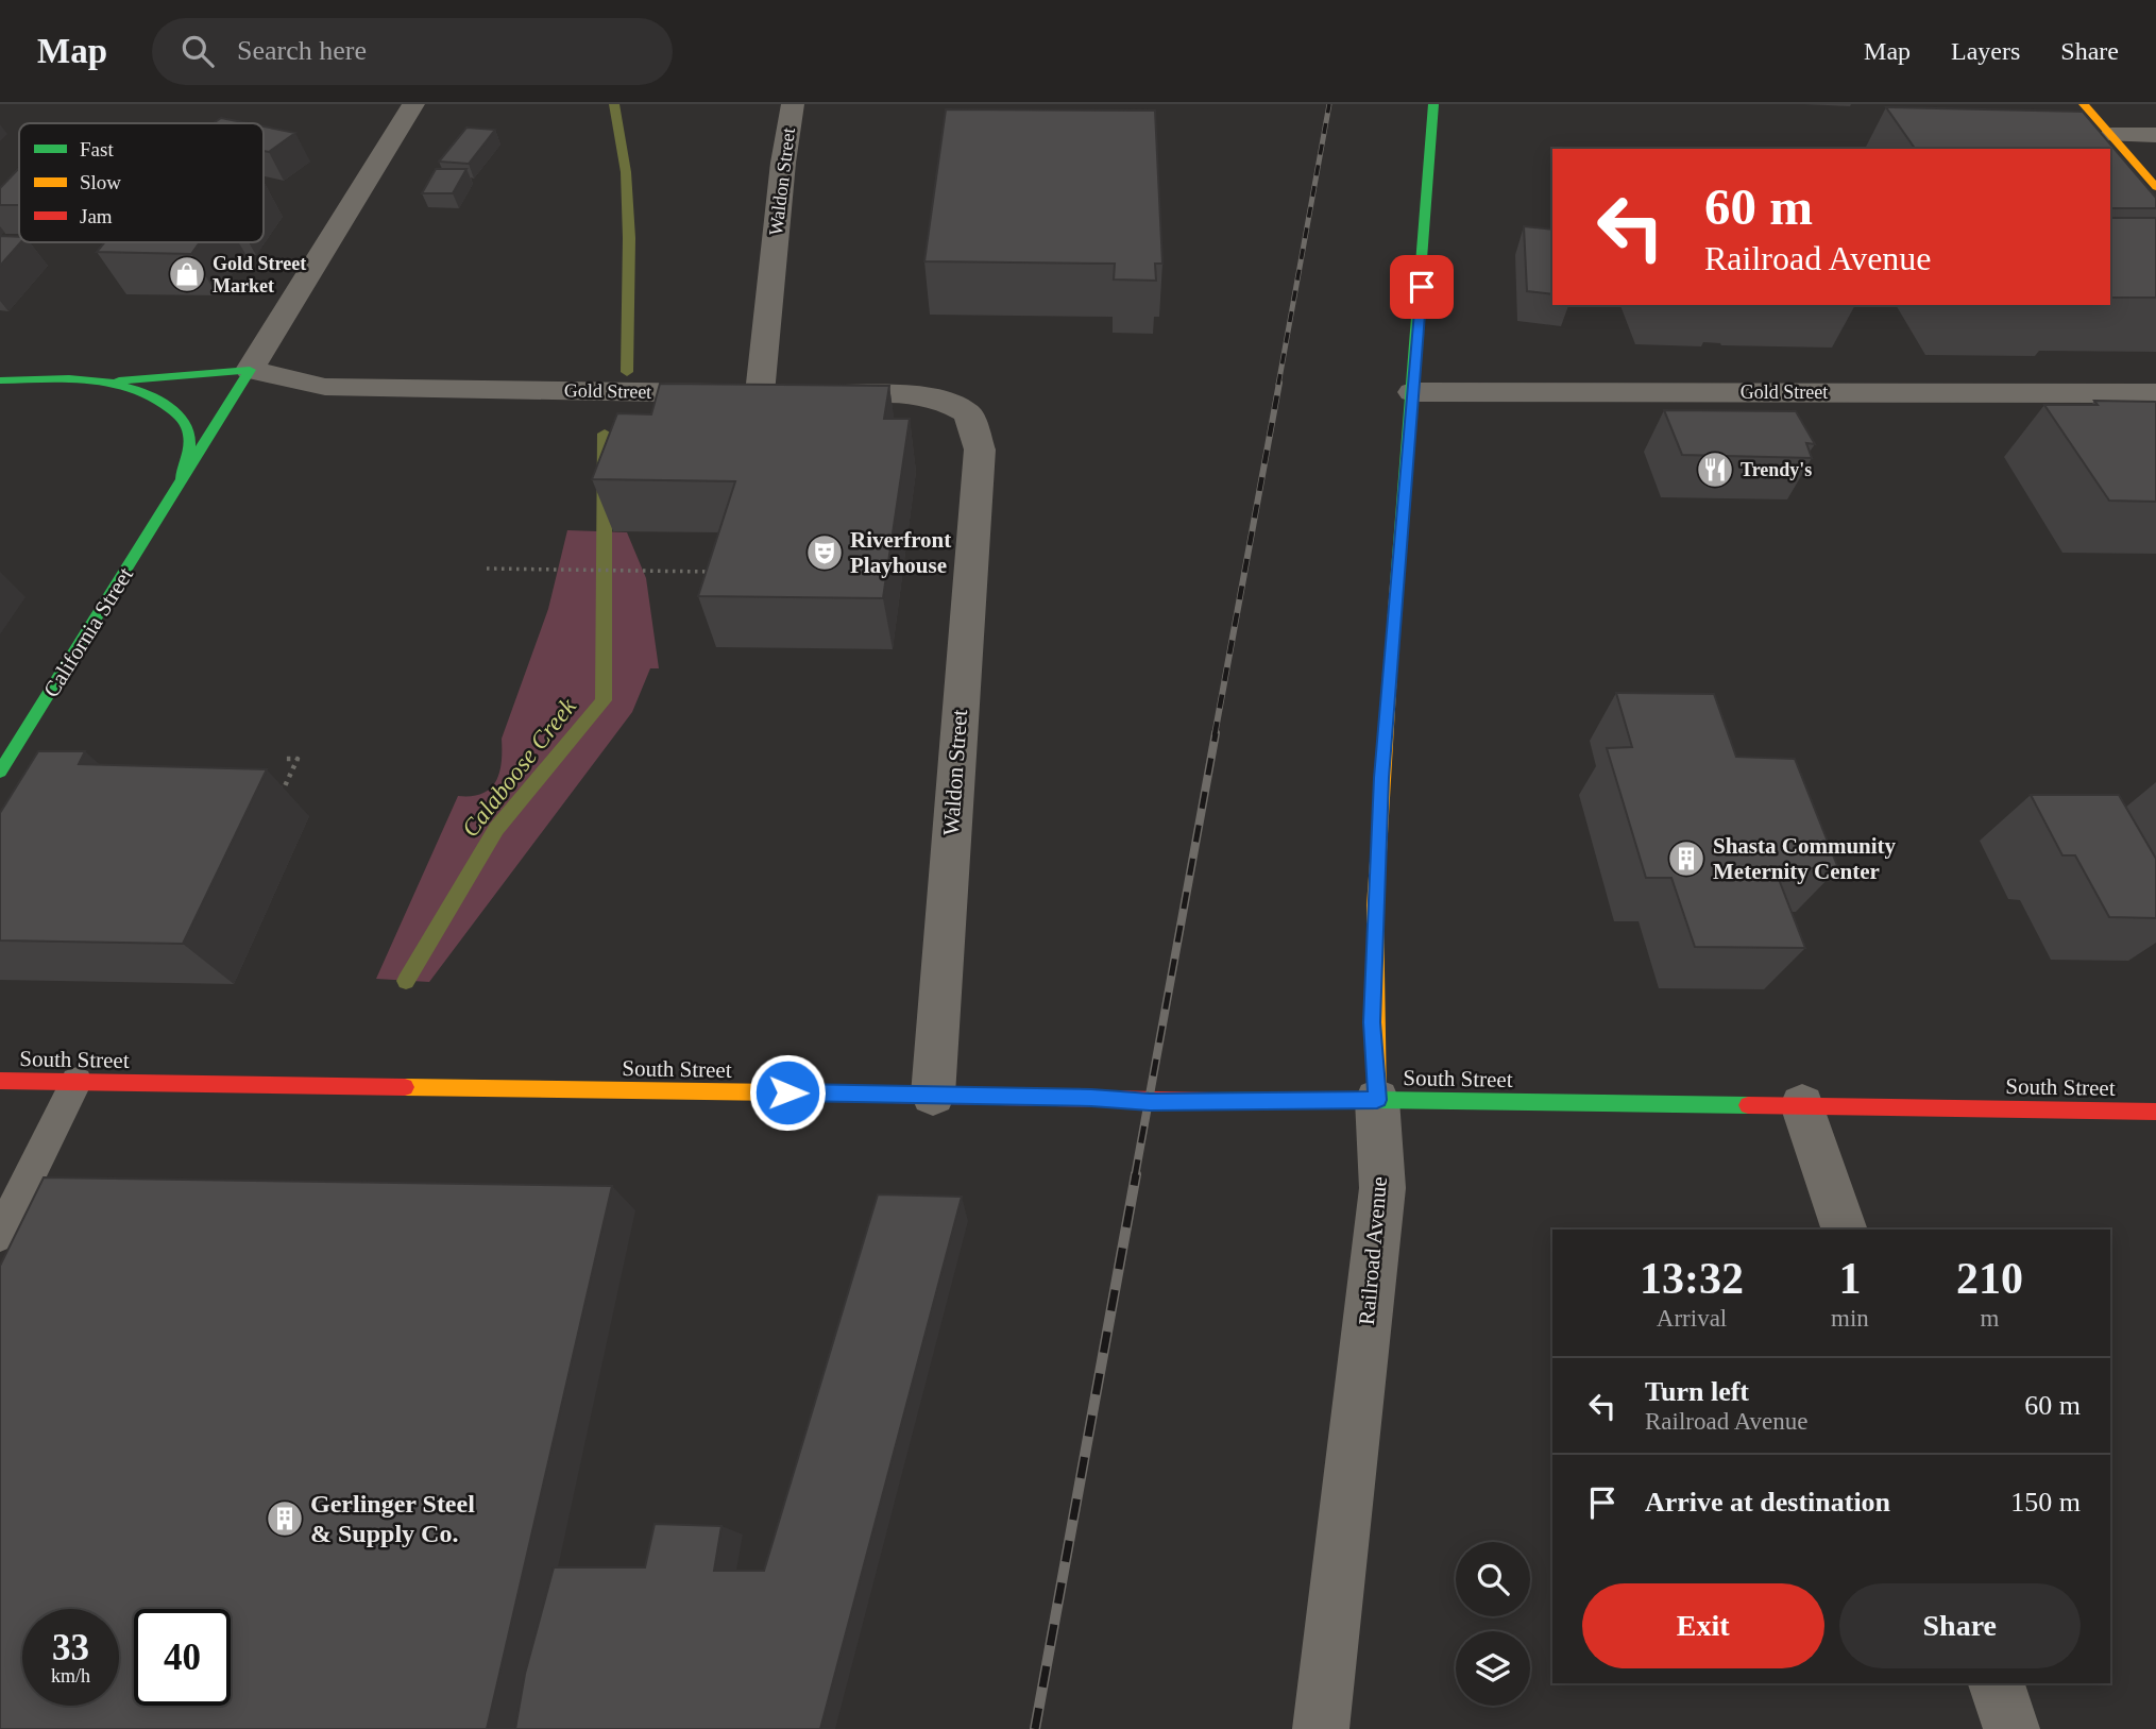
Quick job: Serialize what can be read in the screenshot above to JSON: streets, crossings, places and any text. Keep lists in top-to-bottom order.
{
  "streets": {
    "street": [
      "Waldon Street",
      "Gold Street",
      "California Street",
      "South Street",
      "Railroad Avenue"
    ]
  },
  "crossings": [
    ["Waldon Street", "Gold Street"],
    ["Waldon Street", "South Street"],
    ["Gold Street", "California Street"],
    ["Gold Street", "Railroad Avenue"],
    ["South Street", "Railroad Avenue"]
  ],
  "water": ["Calaboose Creek"],
  "places": {
    "shop": ["Gold Street Market"],
    "restaurant": ["Trendy's"],
    "theatre": ["Riverfront Playhouse"],
    "building": ["Shasta Community Meternity Center", "Gerlinger Steel & Supply Co."]
  },
  "legend": ["Fast", "Slow", "Jam"],
  "page": {
    "header": "Map",
    "search": "Search here",
    "nav": ["Map", "Layers", "Share"],
    "turn": ["60 m", "Railroad Avenue"],
    "eta": [
      "13:32",
      "Arrival",
      "1",
      "min",
      "210",
      "m"
    ],
    "list": [
      {
        "name": "Turn left",
        "note": "Railroad Avenue",
        "value": "60 m"
      },
      {
        "name": "Arrive at destination",
        "value": "150 m"
      }
    ],
    "buttons": ["Exit", "Share"],
    "speed": "33 km/h",
    "limit": "40"
  }
}
